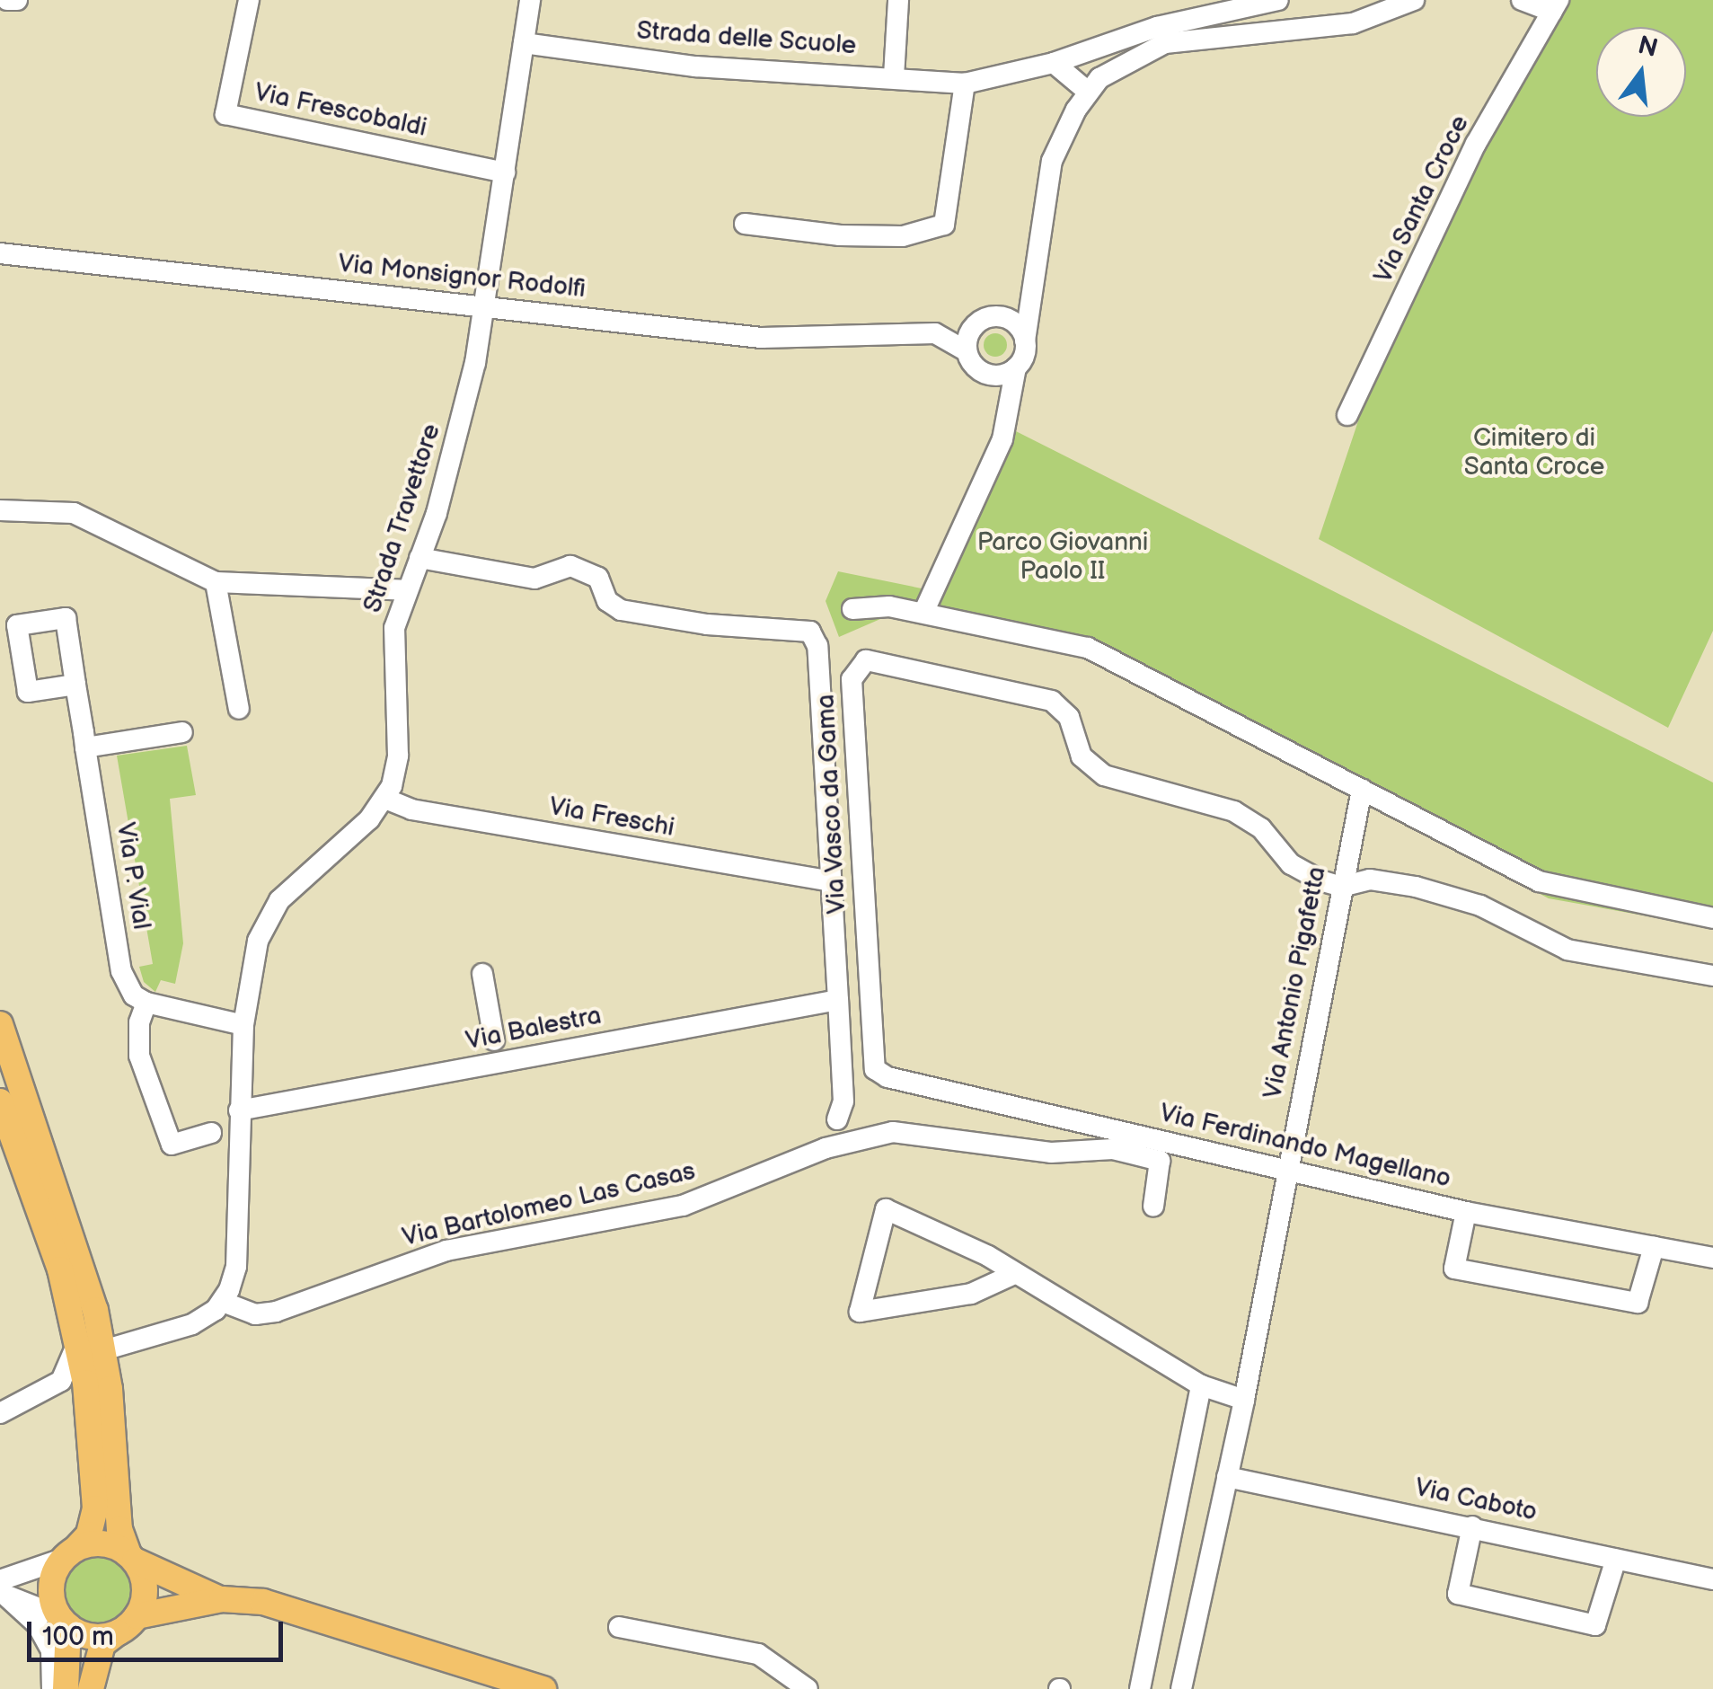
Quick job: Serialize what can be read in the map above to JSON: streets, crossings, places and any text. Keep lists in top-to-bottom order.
{
  "streets": {
    "street": [
      "Strada delle Scuole",
      "Via Frescobaldi",
      "Via Santa Croce",
      "Via Monsignor Rodolfi",
      "Strada Travettore",
      "Via Vasco da Gama",
      "Via Freschi",
      "Via P. Vial",
      "Via Antonio Pigafetta",
      "Via Balestra",
      "Via Ferdinando Magellano",
      "Via Bartolomeo Las Casas",
      "Via Caboto"
    ]
  },
  "crossings": [
    ["Strada delle Scuole", "Strada Travettore"],
    ["Via Frescobaldi", "Strada Travettore"],
    ["Via Monsignor Rodolfi", "Strada Travettore"],
    ["Strada Travettore", "Via Freschi"],
    ["Strada Travettore", "Via Balestra"],
    ["Strada Travettore", "Via Bartolomeo Las Casas"],
    ["Via Vasco da Gama", "Via Antonio Pigafetta"],
    ["Via Vasco da Gama", "Via Ferdinando Magellano"],
    ["Via Antonio Pigafetta", "Via Ferdinando Magellano"],
    ["Via Antonio Pigafetta", "Via Caboto"]
  ],
  "parks": ["Cimitero di Santa Croce", "Parco Giovanni Paolo II"],
  "scale_bar": "100 m",
  "north": "top"
}
